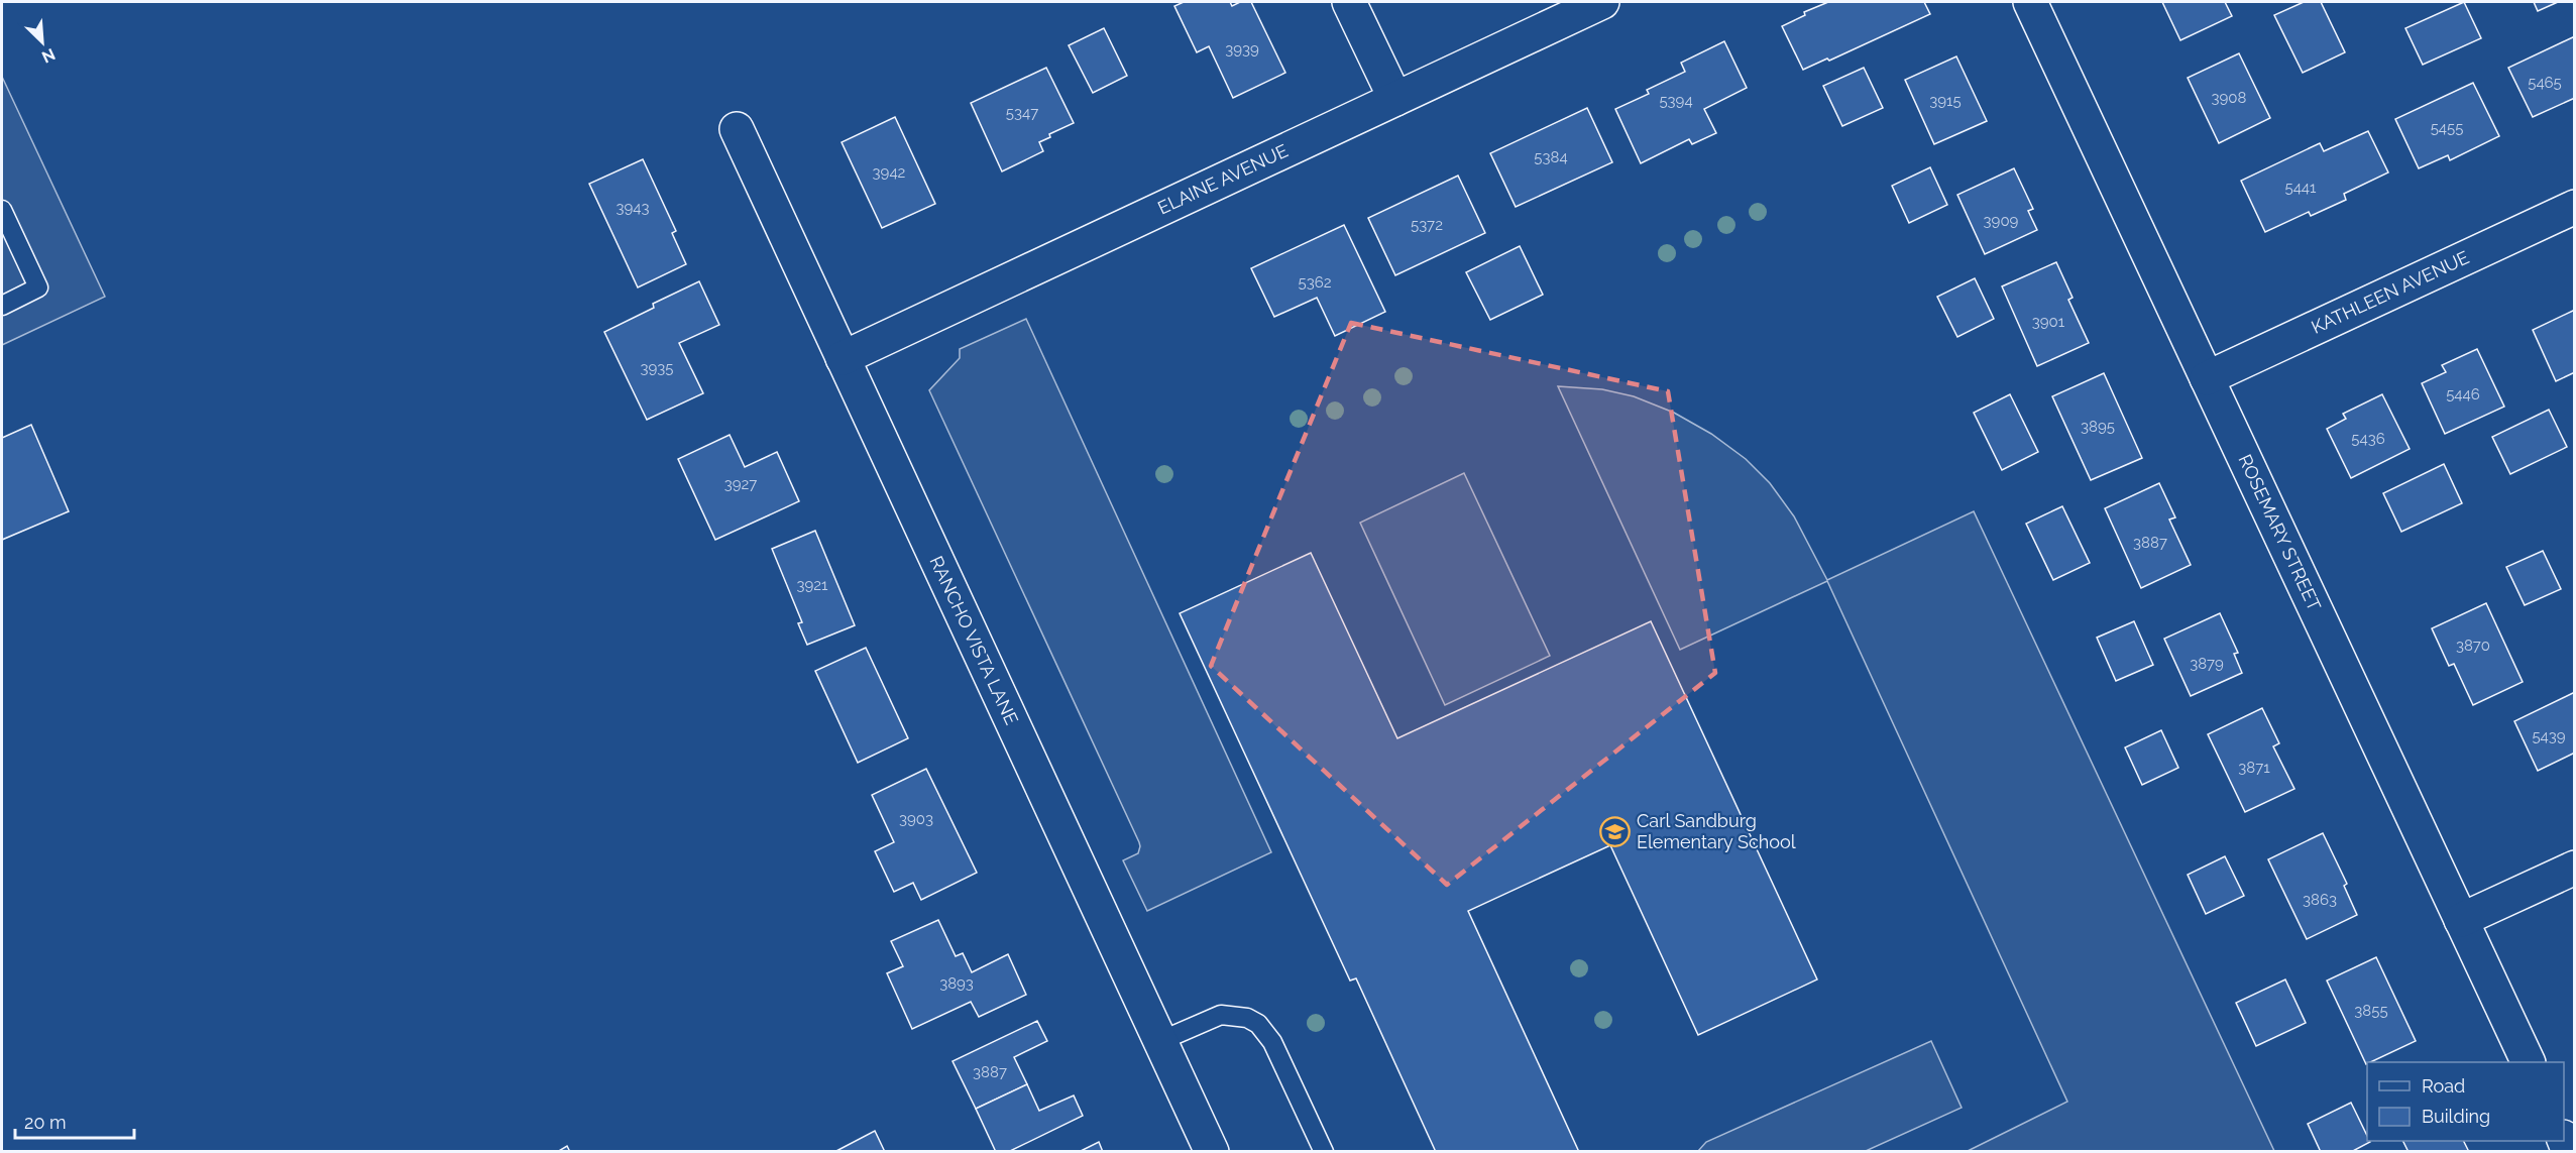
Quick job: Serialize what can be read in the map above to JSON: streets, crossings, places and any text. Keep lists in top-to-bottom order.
{
  "streets": {
    "street": [
      "ELAINE AVENUE",
      "KATHLEEN AVENUE",
      "ROSEMARY STREET",
      "RANCHO VISTA LANE"
    ]
  },
  "crossings": [
    ["ELAINE AVENUE", "RANCHO VISTA LANE"],
    ["KATHLEEN AVENUE", "ROSEMARY STREET"]
  ],
  "places": {
    "school or university": ["Carl Sandburg Elementary School"]
  },
  "house_numbers": [
    "3939",
    "5465",
    "3908",
    "5394",
    "3915",
    "5347",
    "5455",
    "5384",
    "3942",
    "5441",
    "3943",
    "3909",
    "5372",
    "5362",
    "3901",
    "3935",
    "5446",
    "3895",
    "5436",
    "3927",
    "3887",
    "3921",
    "3870",
    "3879",
    "5439",
    "3871",
    "3903",
    "3863",
    "3893",
    "3855",
    "3887"
  ],
  "legend": ["Road", "Building"],
  "scale_bar": "20 m",
  "north": "bottom right"
}
